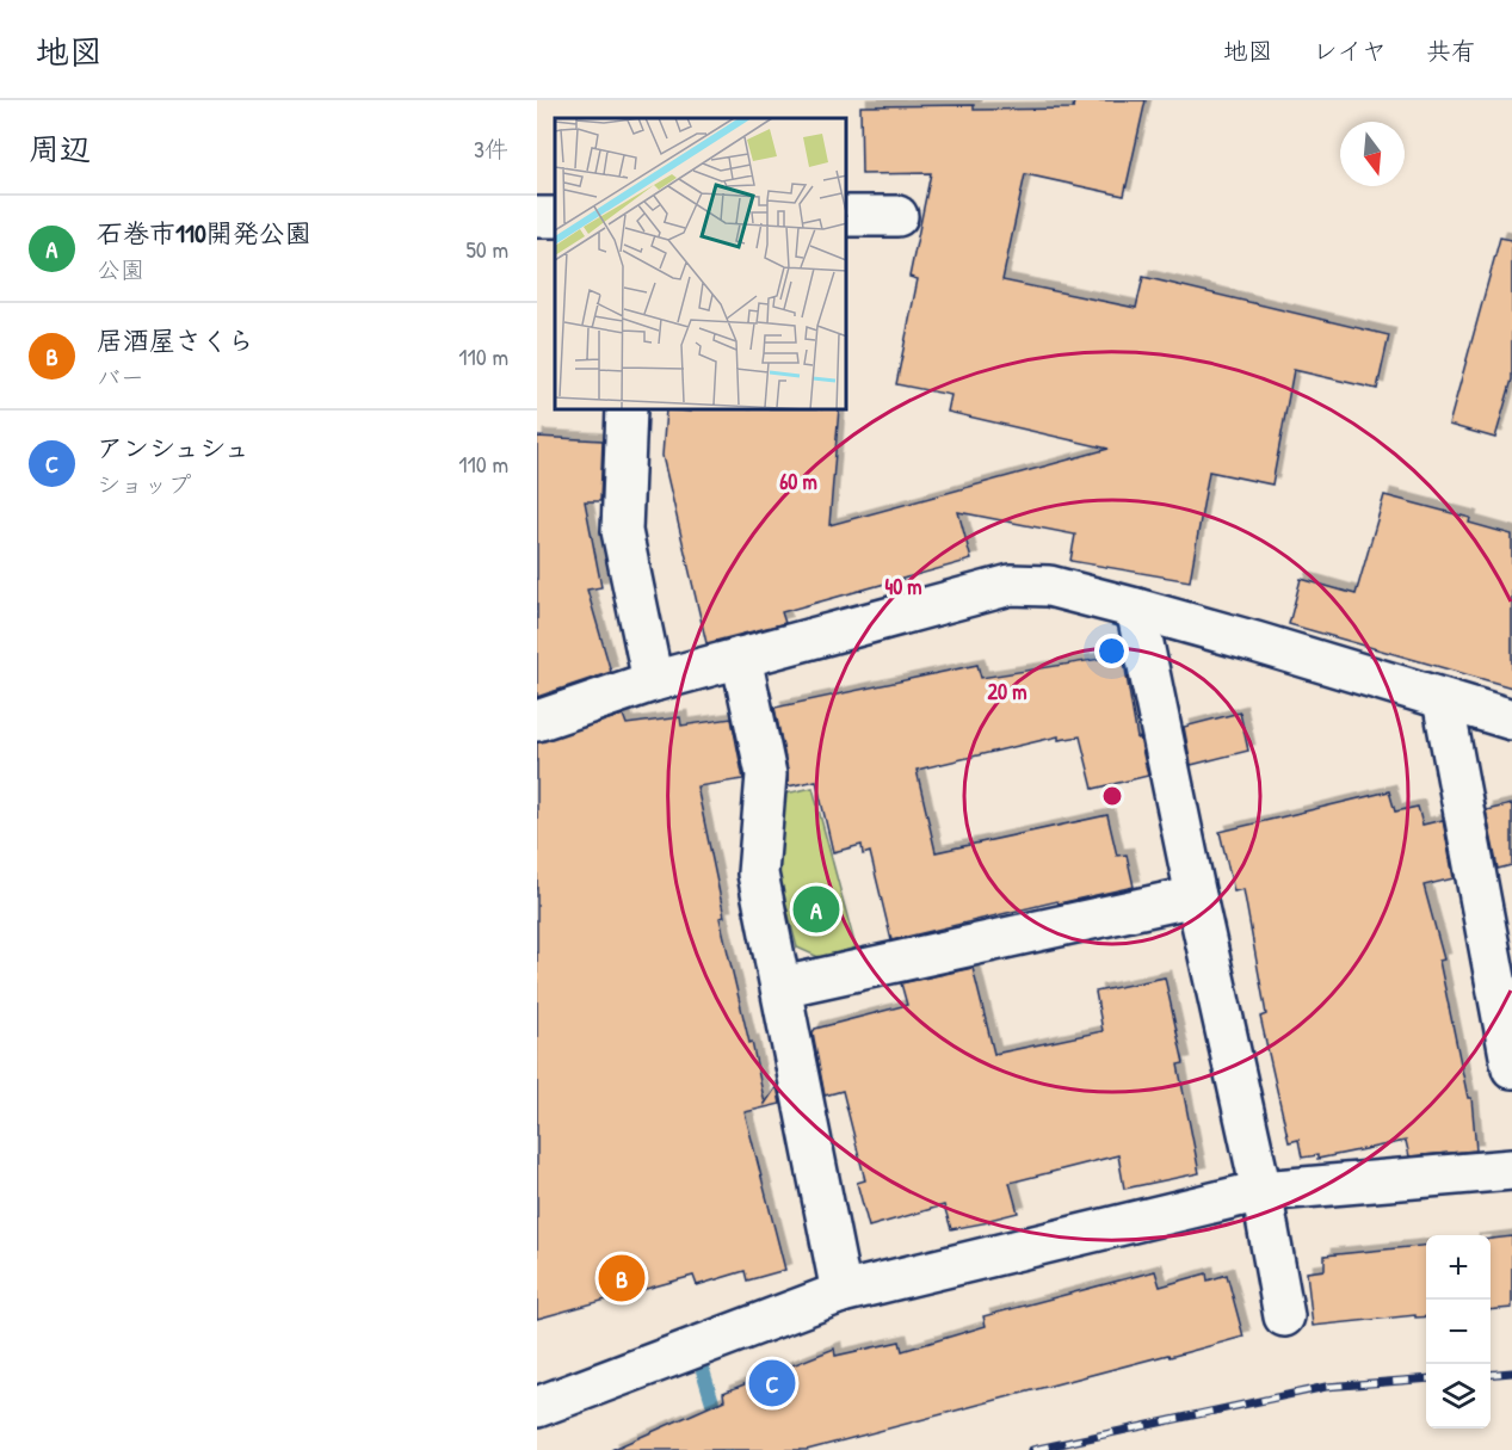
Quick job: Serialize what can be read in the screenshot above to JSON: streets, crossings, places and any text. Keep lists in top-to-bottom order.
{
  "north": "bottom",
  "page": {
    "header": "地図",
    "nav": ["地図", "レイヤ", "共有"],
    "heading": ["周辺", "3件"],
    "list": [
      {
        "mark": "A",
        "name": "石巻市110開発公園",
        "note": "公園",
        "value": "50 m"
      },
      {
        "mark": "B",
        "name": "居酒屋さくら",
        "note": "バー",
        "value": "110 m"
      },
      {
        "mark": "C",
        "name": "アンシュシュ",
        "note": "ショップ",
        "value": "110 m"
      }
    ],
    "pins": ["A", "B", "C"],
    "map_buttons": ["+", "−"]
  },
  "rings": ["60 m", "40 m", "20 m"]
}
